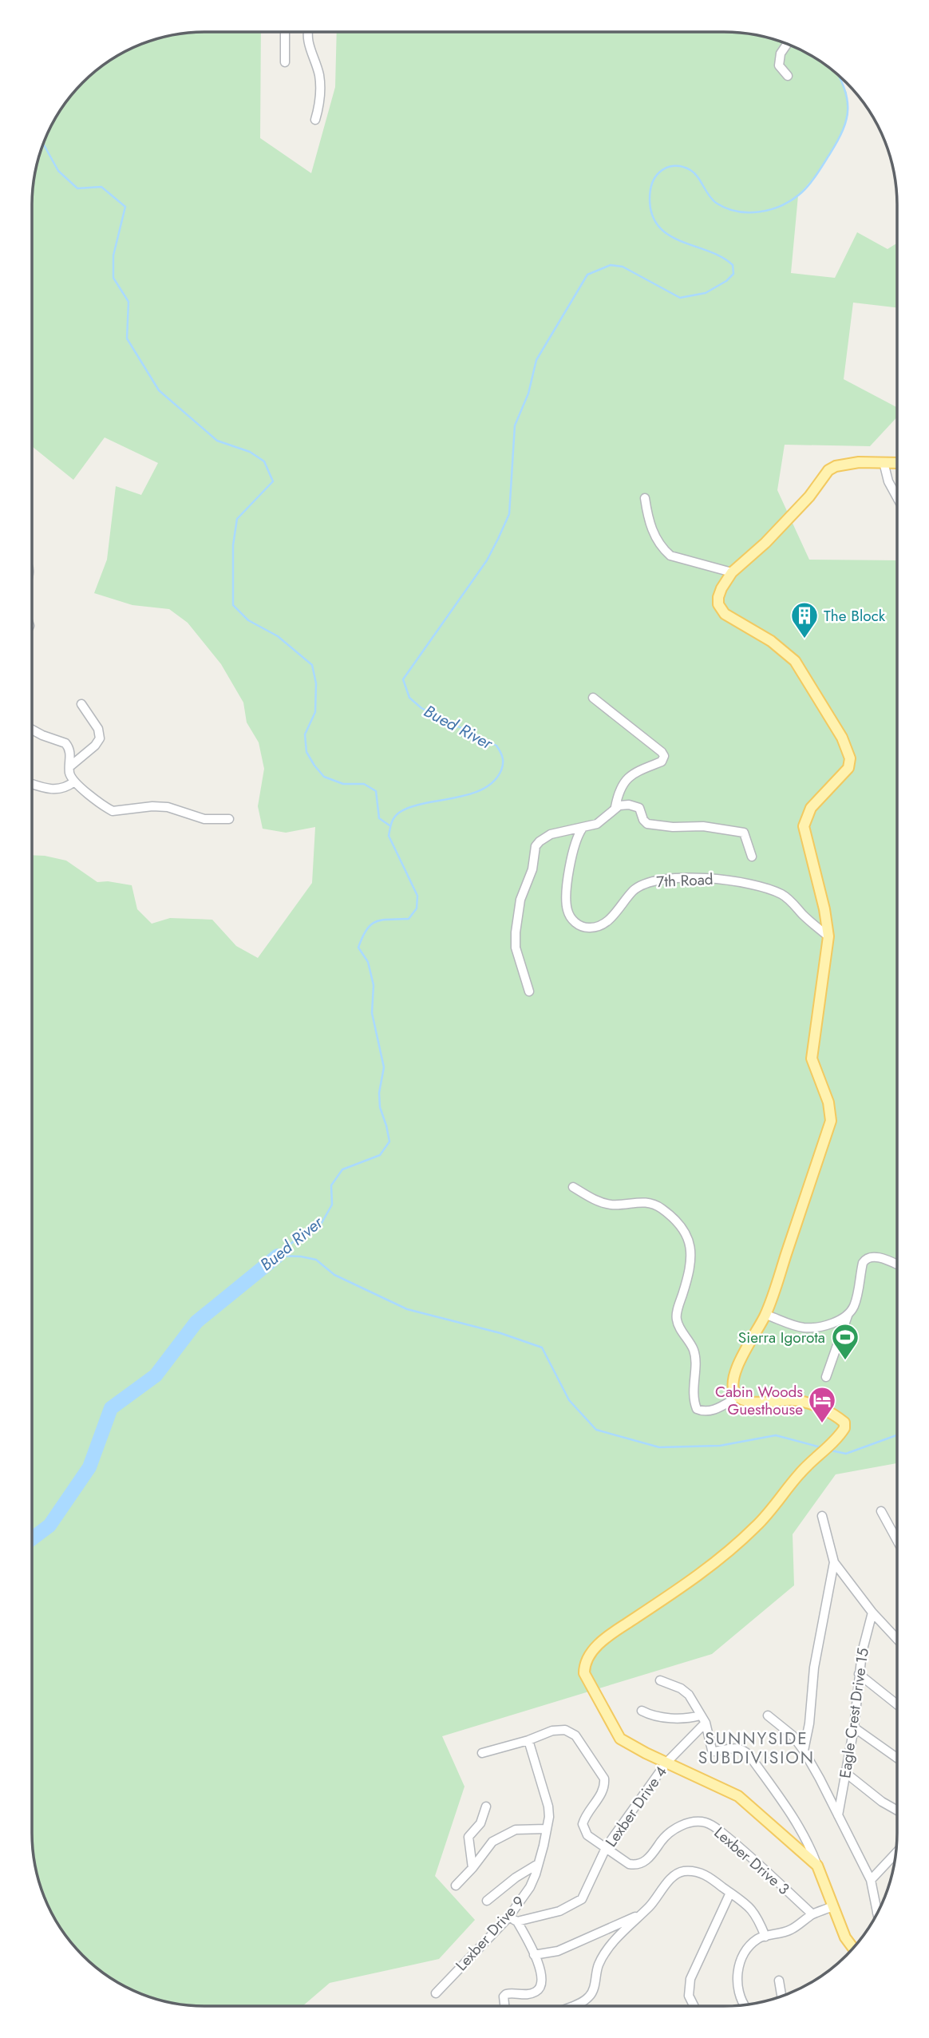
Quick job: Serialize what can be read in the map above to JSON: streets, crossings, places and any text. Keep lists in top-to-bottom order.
{
  "streets": {
    "street": [
      "7th Road",
      "Eagle Crest Drive 15",
      "Lexber Drive 4",
      "Lexber Drive 3",
      "Lexber Drive 9"
    ]
  },
  "crossings": [
    ["Lexber Drive 4", "Lexber Drive 3"]
  ],
  "districts": ["SUNNYSIDE SUBDIVISION"],
  "water": ["Bued River"],
  "places": {
    "building": ["The Block"],
    "sports": ["Sierra Igorota"],
    "hotel": ["Cabin Woods Guesthouse"]
  }
}
